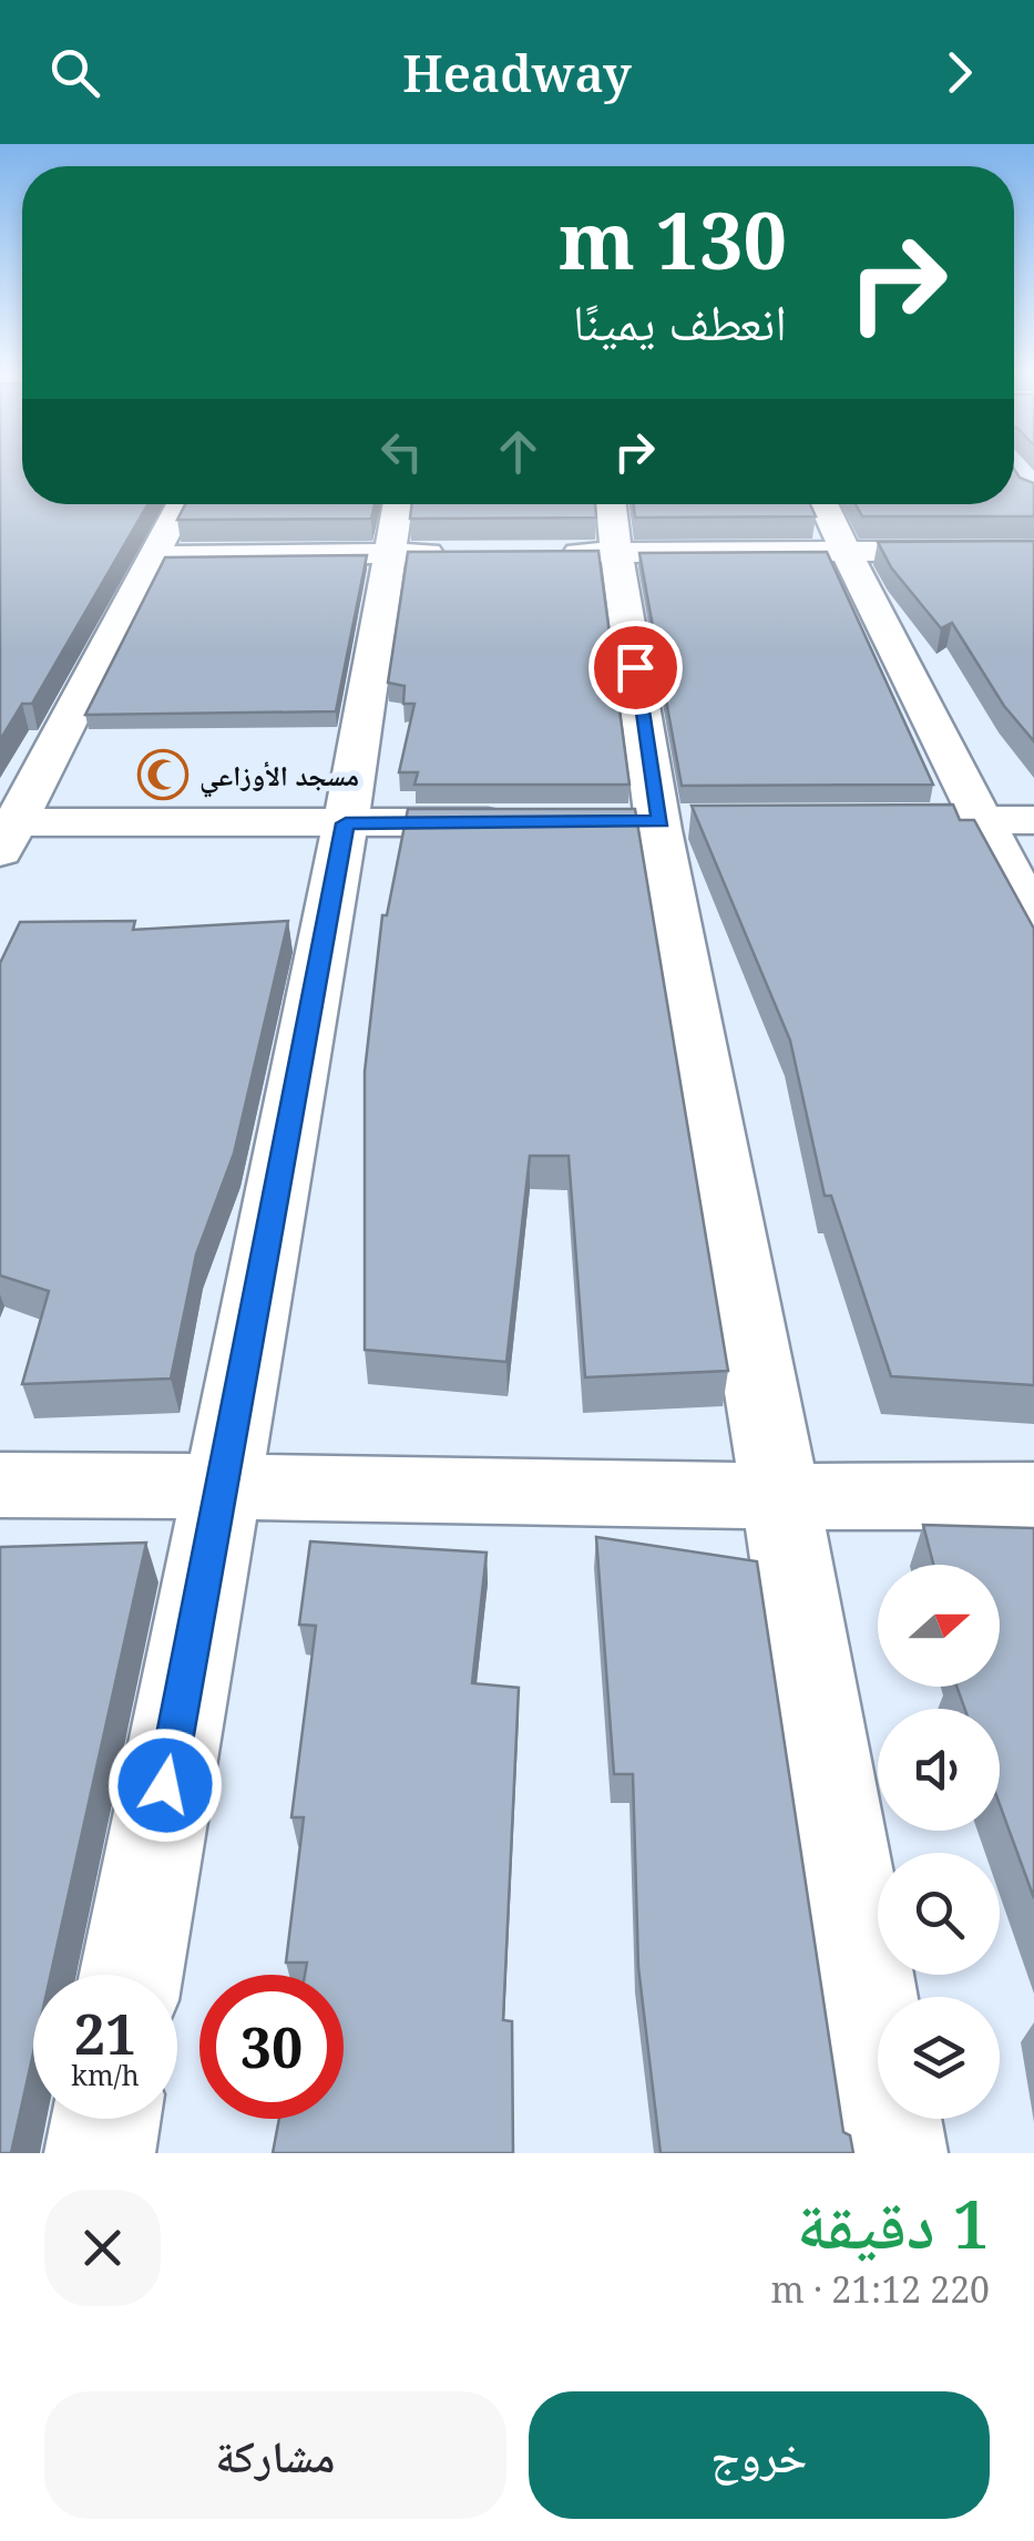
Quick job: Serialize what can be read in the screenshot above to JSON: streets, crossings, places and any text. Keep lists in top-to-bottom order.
{
  "places": {
    "mosque": ["مسجد الأوزاعي"]
  },
  "north": "right",
  "page": {
    "header": "Headway",
    "turn": ["130 m", "انعطف يمينًا"],
    "speed": "21 km/h",
    "limit": "30",
    "heading": ["1 دقيقة", "220 m · 21:12"],
    "buttons": ["خروج", "مشاركة"]
  }
}
